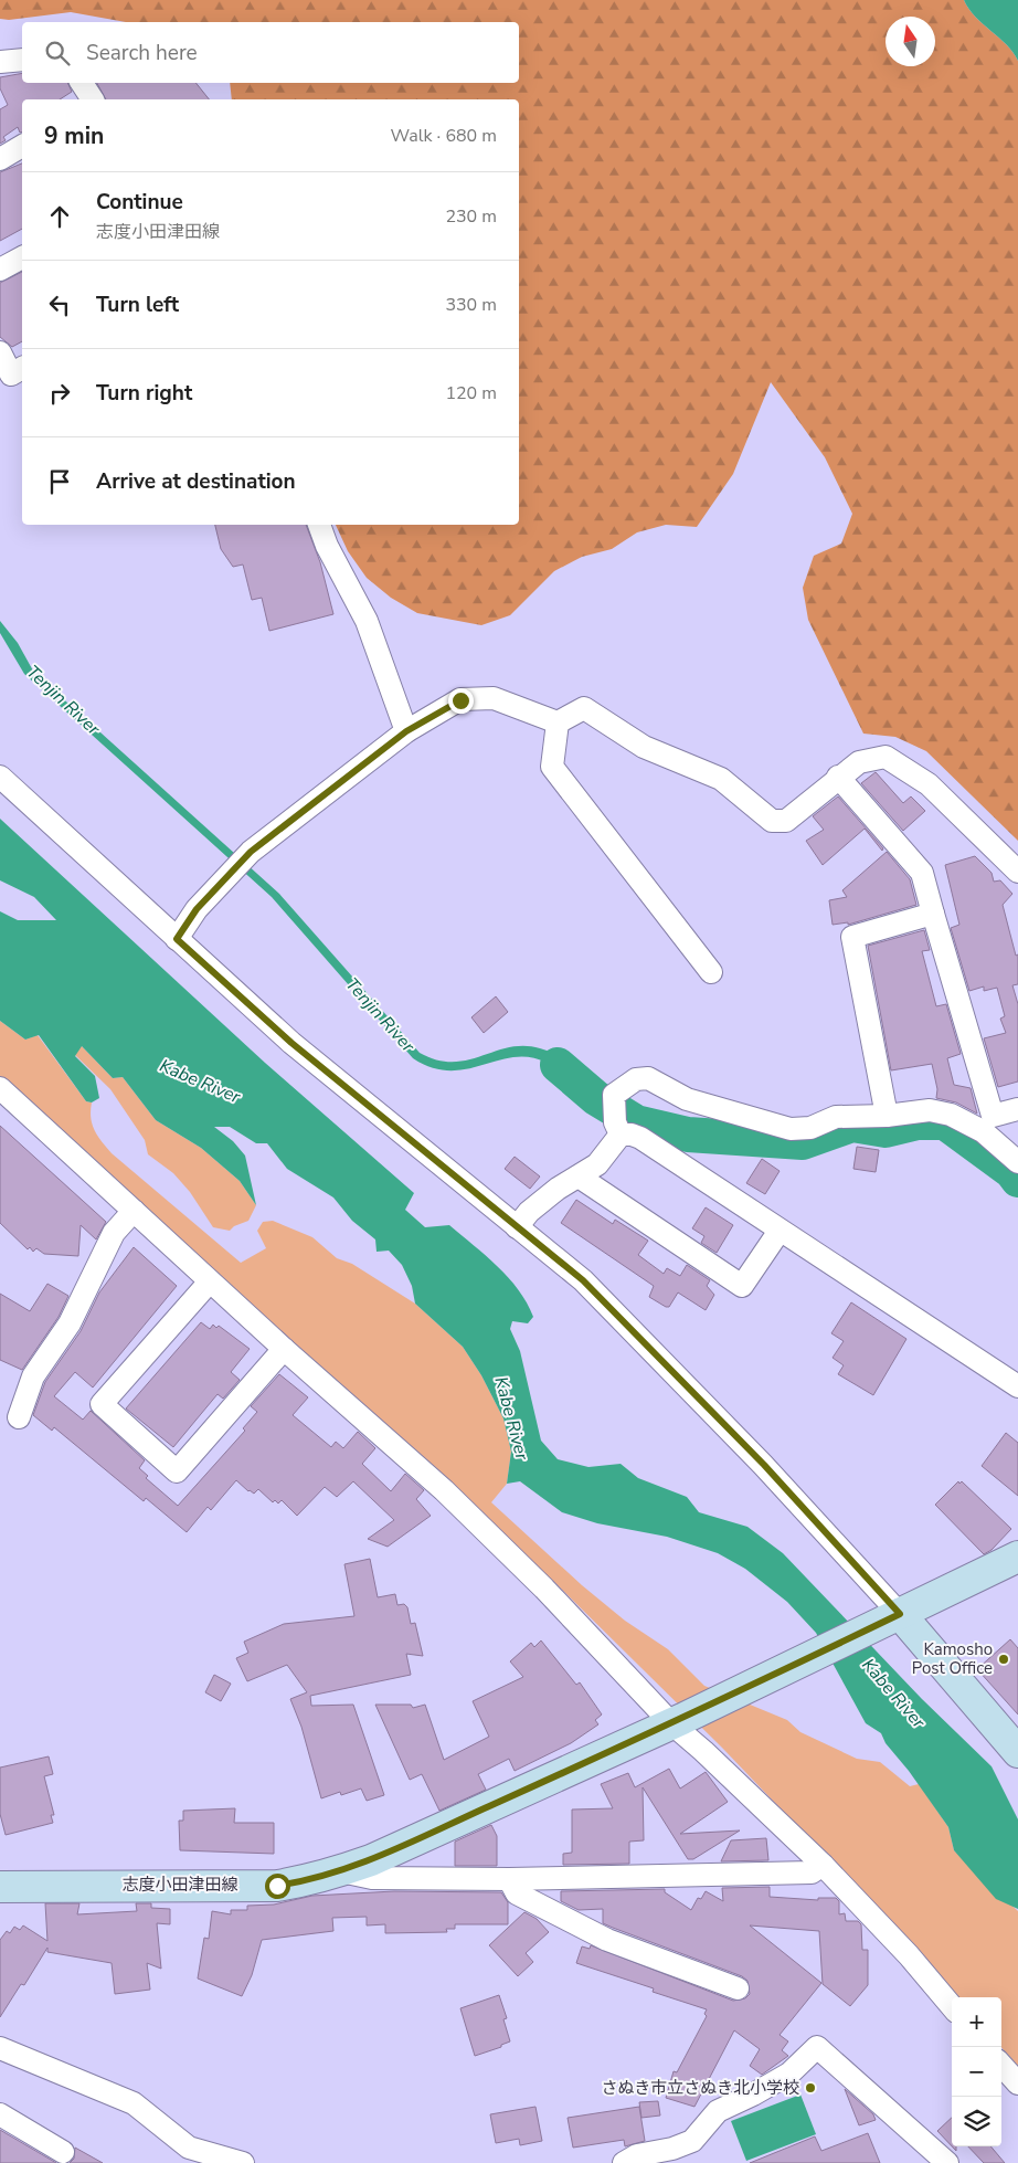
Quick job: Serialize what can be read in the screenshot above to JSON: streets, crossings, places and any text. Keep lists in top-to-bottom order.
{
  "streets": {
    "main road": ["志度小田津田線"]
  },
  "water": ["Tenjin River", "Kabe River"],
  "places": ["Kamosho Post Office", "さぬき市立さぬき北小学校"],
  "north": "top",
  "page": {
    "search": "Search here",
    "heading": ["9 min", "Walk · 680 m"],
    "list": [
      ["Continue", "志度小田津田線", "230 m"],
      ["Turn left", "330 m"],
      ["Turn right", "120 m"],
      "Arrive at destination"
    ],
    "map_buttons": ["+", "−"]
  }
}
